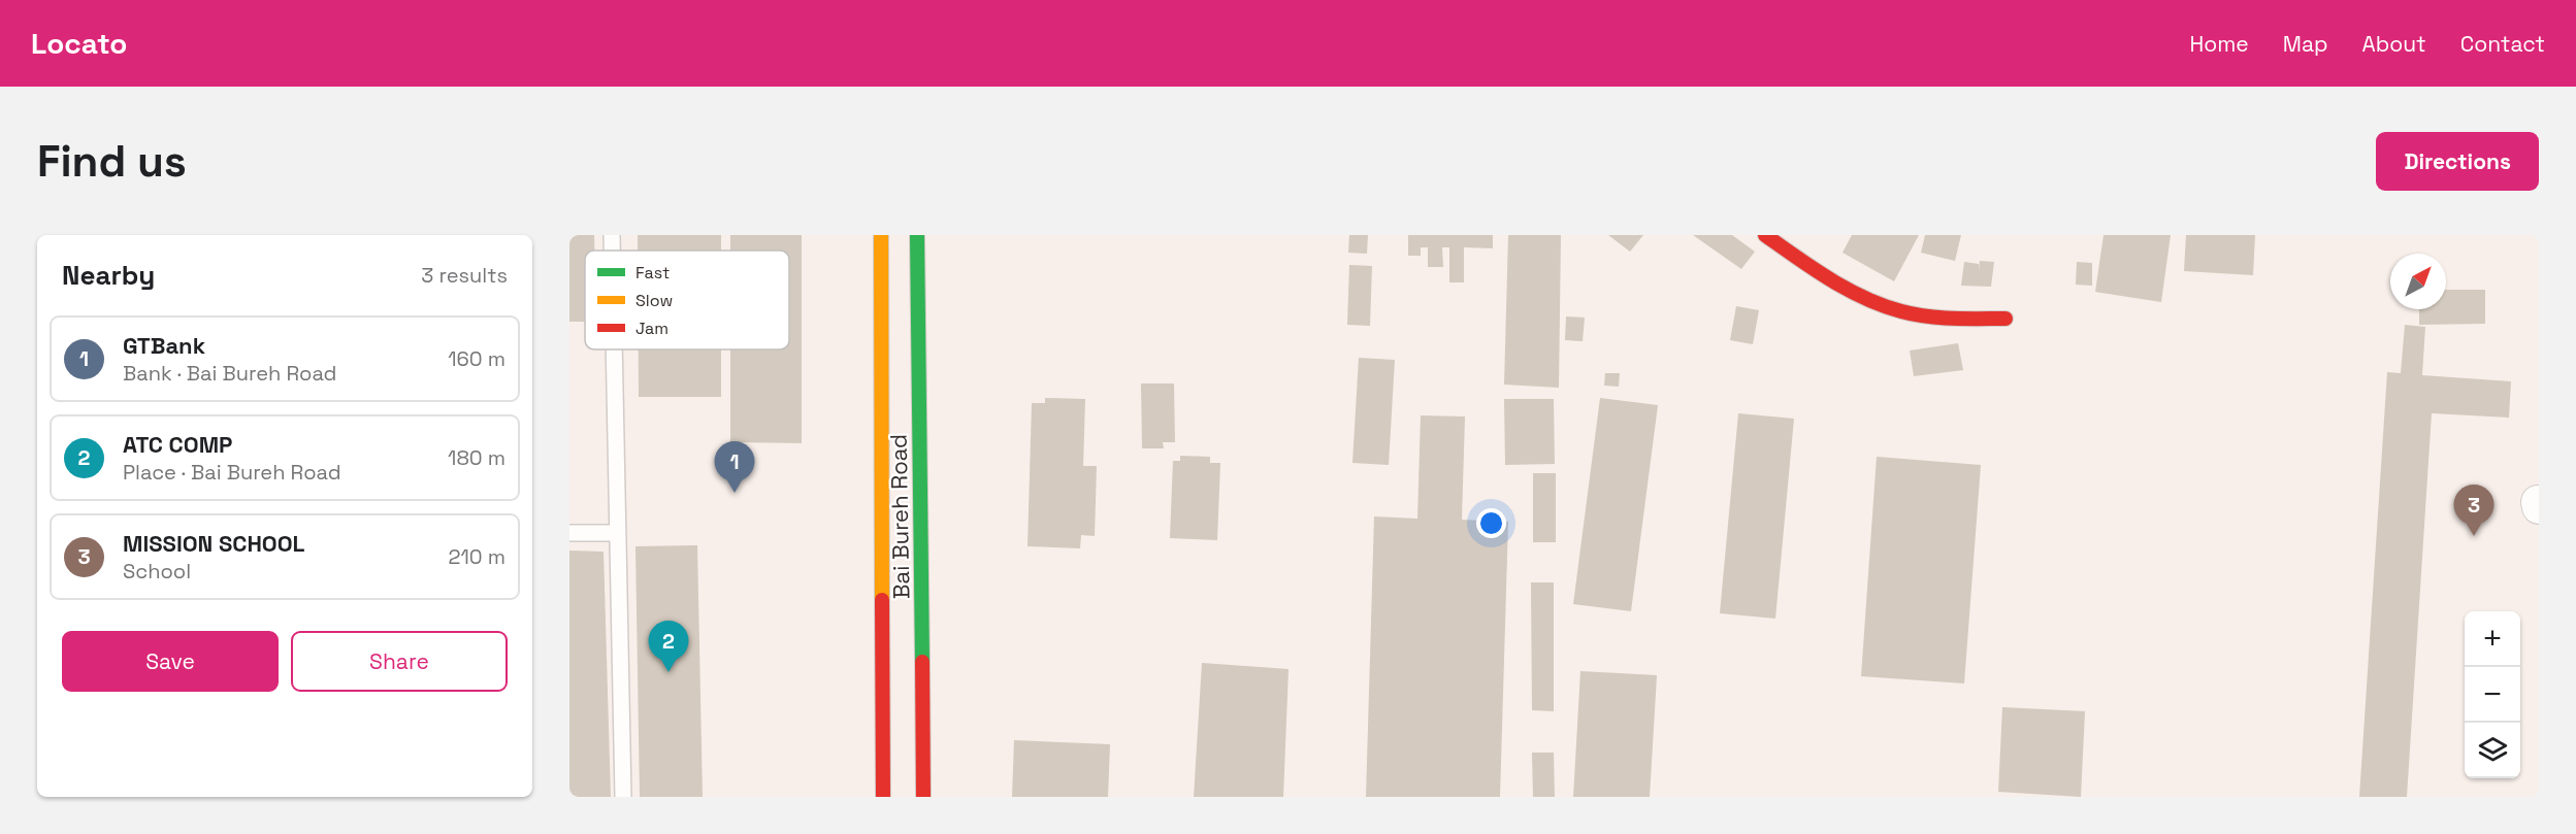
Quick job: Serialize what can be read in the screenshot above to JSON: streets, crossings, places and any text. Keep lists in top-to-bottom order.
{
  "streets": {
    "main road": ["Bai Bureh Road"]
  },
  "legend": ["Fast", "Slow", "Jam"],
  "north": "top right",
  "page": {
    "header": "Locato",
    "nav": [
      "Home",
      "Map",
      "About",
      "Contact"
    ],
    "buttons": [
      "Directions",
      ["Save", "Share"]
    ],
    "title": "Find us",
    "heading": ["Nearby", "3 results"],
    "list": [
      {
        "mark": "1",
        "name": "GTBank",
        "note": "Bank · Bai Bureh Road",
        "value": "160 m"
      },
      {
        "mark": "2",
        "name": "ATC COMP",
        "note": "Place · Bai Bureh Road",
        "value": "180 m"
      },
      {
        "mark": "3",
        "name": "MISSION SCHOOL",
        "note": "School",
        "value": "210 m"
      }
    ],
    "pins": ["1", "3", "2"],
    "map_buttons": ["+", "−"]
  }
}
